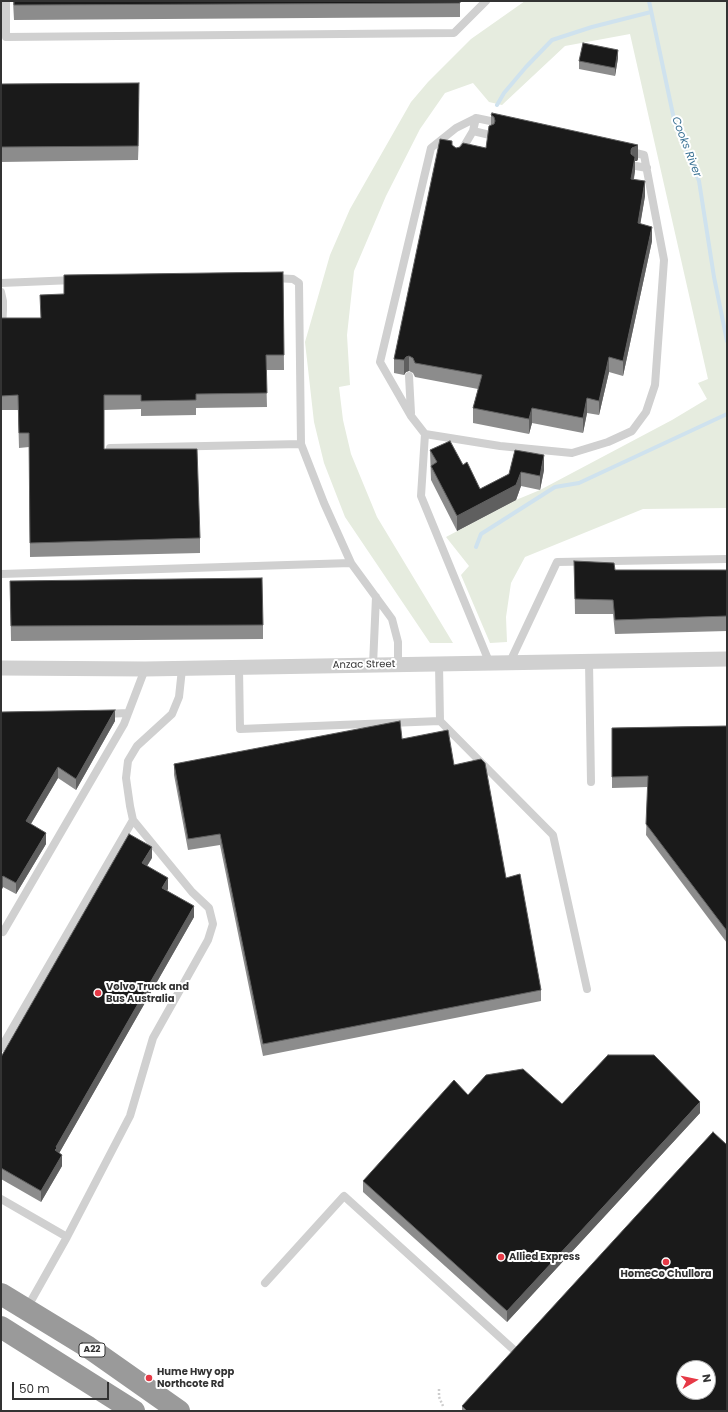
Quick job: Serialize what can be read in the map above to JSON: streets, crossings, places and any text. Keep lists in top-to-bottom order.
{
  "streets": {
    "highway": ["A22"],
    "street": ["Anzac Street"]
  },
  "water": ["Cooks River"],
  "places": [
    "Volvo Truck and Bus Australia",
    "Allied Express",
    "HomeCo Chullora",
    "Hume Hwy opp Northcote Rd"
  ],
  "scale_bar": "50 m",
  "north": "right"
}
